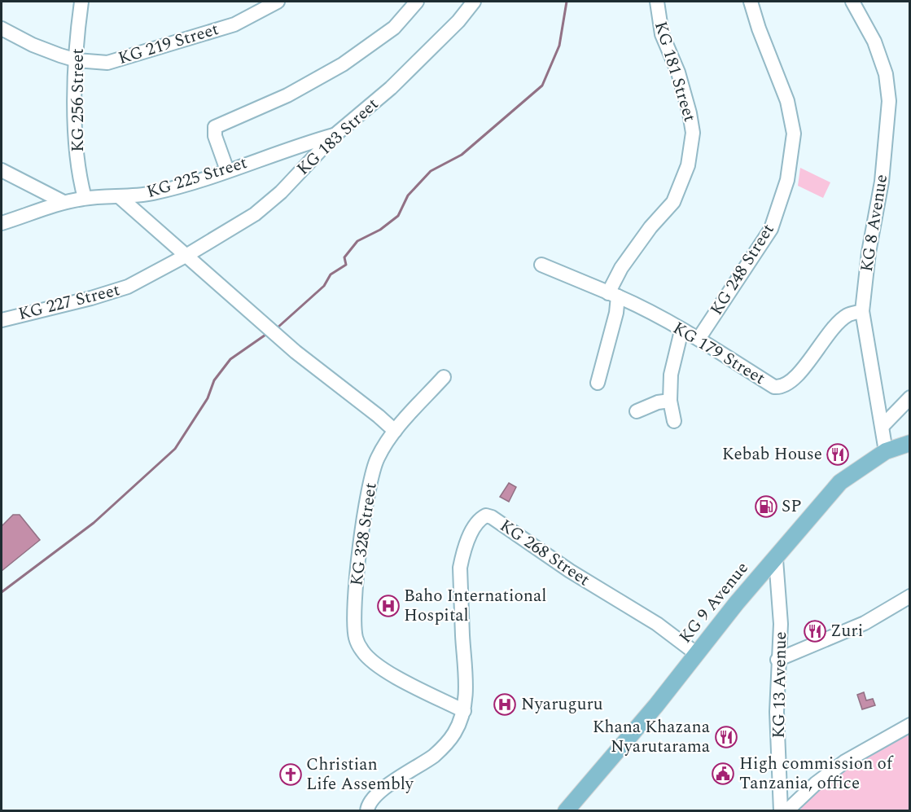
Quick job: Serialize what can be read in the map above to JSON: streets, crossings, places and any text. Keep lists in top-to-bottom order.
{
  "streets": {
    "main road": ["KG 9 Avenue"],
    "street": [
      "KG 219 Street",
      "KG 181 Street",
      "KG 256 Street",
      "KG 183 Street",
      "KG 225 Street",
      "KG 8 Avenue",
      "KG 248 Street",
      "KG 227 Street",
      "KG 179 Street",
      "KG 328 Street",
      "KG 268 Street",
      "KG 13 Avenue"
    ]
  },
  "crossings": [
    ["KG 219 Street", "KG 256 Street"],
    ["KG 181 Street", "KG 179 Street"],
    ["KG 256 Street", "KG 225 Street"],
    ["KG 183 Street", "KG 225 Street"],
    ["KG 183 Street", "KG 227 Street"],
    ["KG 8 Avenue", "KG 179 Street"],
    ["KG 8 Avenue", "KG 9 Avenue"],
    ["KG 248 Street", "KG 179 Street"],
    ["KG 328 Street", "KG 268 Street"],
    ["KG 268 Street", "KG 9 Avenue"],
    ["KG 9 Avenue", "KG 13 Avenue"]
  ],
  "places": {
    "restaurant": ["Kebab House", "Zuri", "Khana Khazana Nyarutarama"],
    "fuel station": ["SP"],
    "hospital": ["Baho International Hospital", "Nyaruguru"],
    "public building": ["High commission of Tanzania, office"],
    "church": ["Christian Life Assembly"]
  }
}
